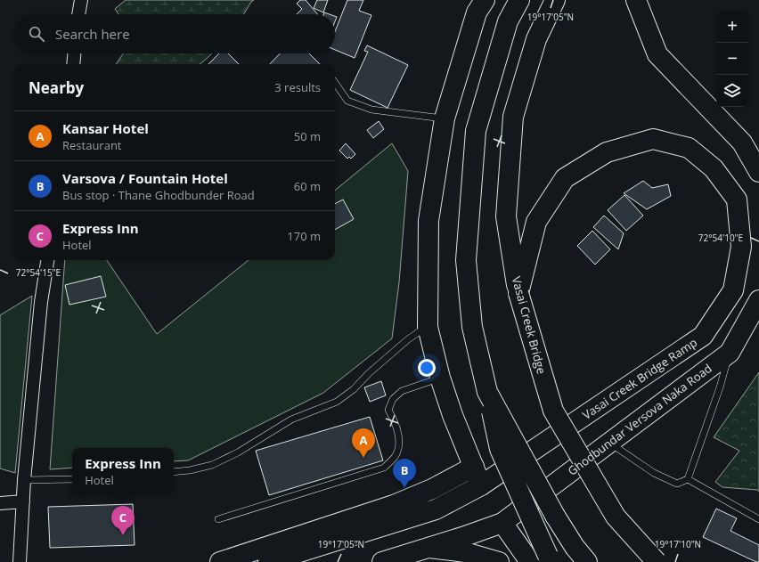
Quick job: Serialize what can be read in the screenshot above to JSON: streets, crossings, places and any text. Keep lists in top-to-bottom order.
{
  "streets": {
    "main road": ["Vasai Creek Bridge", "Vasai Creek Bridge Ramp", "Ghodbundar Versova Naka Road"]
  },
  "crossings": [
    ["Vasai Creek Bridge", "Vasai Creek Bridge Ramp"]
  ],
  "page": {
    "map_buttons": ["+", "−"],
    "search": "Search here",
    "heading": ["Nearby", "3 results"],
    "list": [
      {
        "mark": "A",
        "name": "Kansar Hotel",
        "note": "Restaurant",
        "value": "50 m"
      },
      {
        "mark": "B",
        "name": "Varsova / Fountain Hotel",
        "note": "Bus stop · Thane Ghodbunder Road",
        "value": "60 m"
      },
      {
        "mark": "C",
        "name": "Express Inn",
        "note": "Hotel",
        "value": "170 m"
      }
    ],
    "pins": ["A", "B", "C"],
    "popup": ["Express Inn", "Hotel"]
  },
  "coordinates": [
    "19°17'05\"N",
    "72°54'10\"E",
    "72°54'15\"E",
    "19°17'10\"N"
  ]
}
